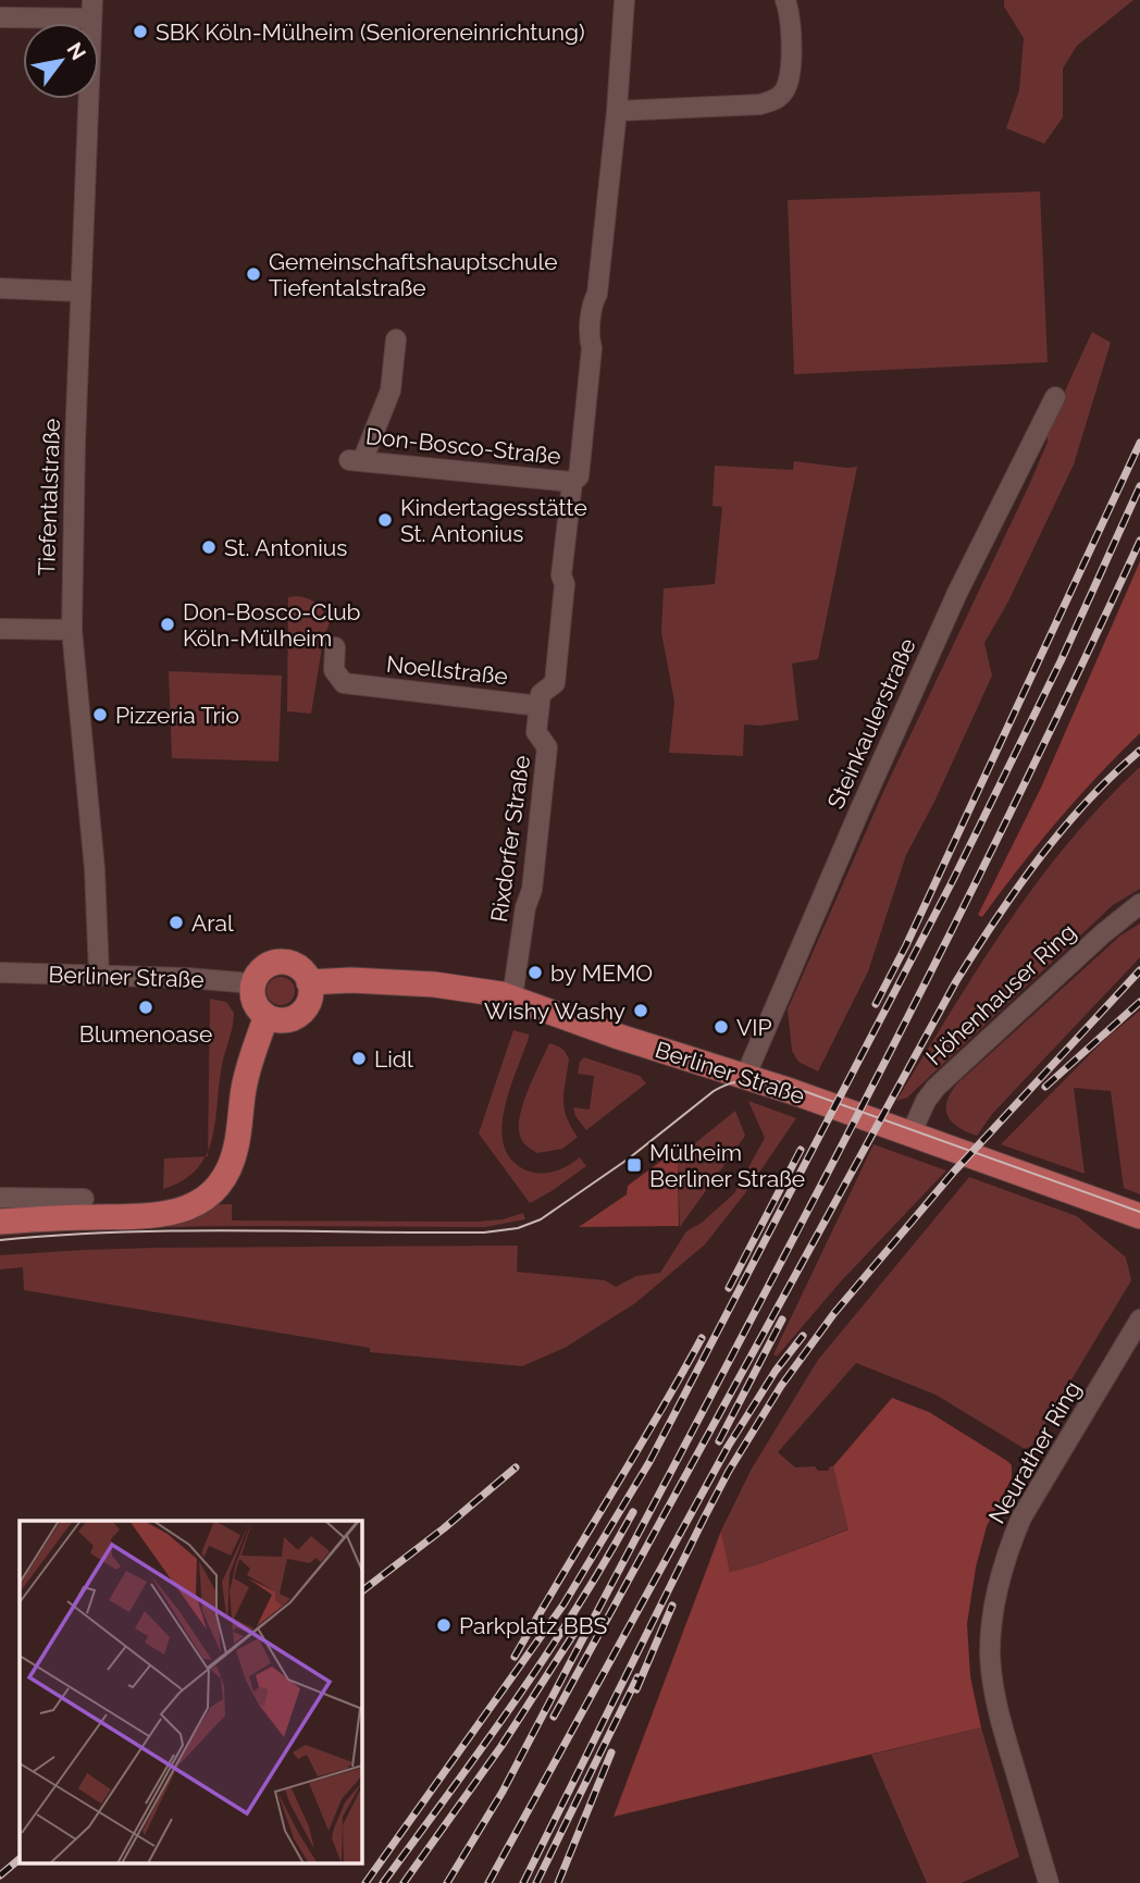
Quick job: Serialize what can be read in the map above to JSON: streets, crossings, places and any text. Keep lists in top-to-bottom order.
{
  "streets": {
    "main road": ["Berliner Straße"],
    "street": [
      "Don-Bosco-Straße",
      "Tiefentalstraße",
      "Noellstraße",
      "Steinkaulerstraße",
      "Rixdorfer Straße",
      "Höhenhauser Ring",
      "Neurather Ring"
    ]
  },
  "crossings": [
    ["Tiefentalstraße", "Berliner Straße"],
    ["Noellstraße", "Rixdorfer Straße"],
    ["Steinkaulerstraße", "Berliner Straße"],
    ["Rixdorfer Straße", "Berliner Straße"],
    ["Berliner Straße", "Höhenhauser Ring"]
  ],
  "places": {
    "other": [
      "SBK Köln-Mülheim (Senioreneinrichtung)",
      "Gemeinschaftshauptschule Tiefentalstraße",
      "Kindertagesstätte St. Antonius",
      "St. Antonius",
      "Don-Bosco-Club Köln-Mülheim",
      "Pizzeria Trio",
      "Aral",
      "by MEMO",
      "Blumenoase",
      "Wishy Washy",
      "VIP",
      "Lidl",
      "Parkplatz BBS"
    ],
    "transit": ["Mülheim Berliner Straße"]
  },
  "north": "top right"
}
